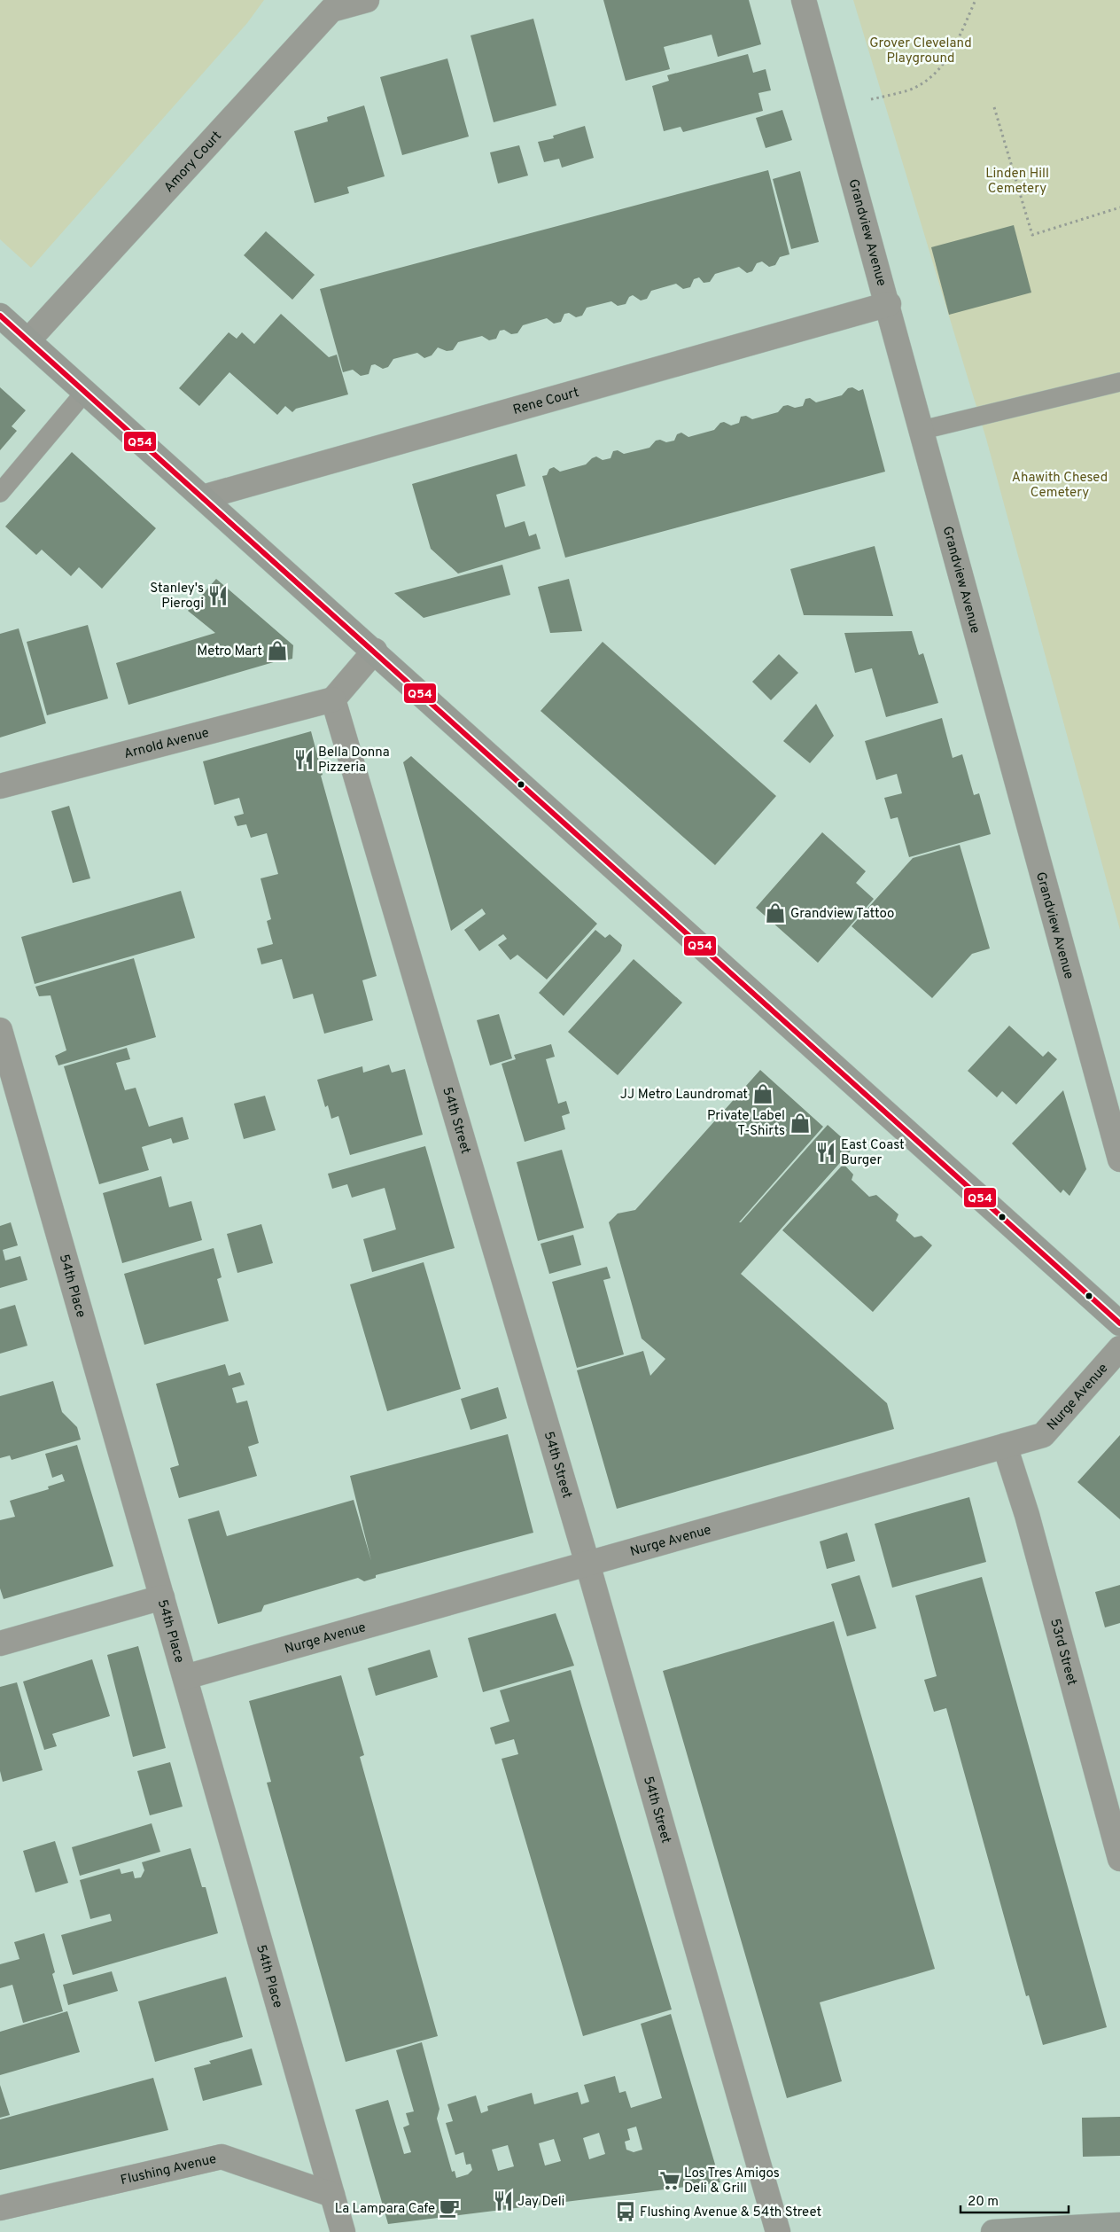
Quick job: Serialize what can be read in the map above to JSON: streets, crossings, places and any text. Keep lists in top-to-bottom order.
{
  "streets": {
    "street": [
      "Amory Court",
      "Grandview Avenue",
      "Rene Court",
      "Arnold Avenue",
      "54th Street",
      "54th Place",
      "Nurge Avenue",
      "53rd Street",
      "Flushing Avenue"
    ]
  },
  "crossings": [
    ["Grandview Avenue", "Rene Court"],
    ["Arnold Avenue", "54th Street"],
    ["54th Street", "Nurge Avenue"],
    ["54th Place", "Nurge Avenue"],
    ["54th Place", "Flushing Avenue"],
    ["Nurge Avenue", "53rd Street"]
  ],
  "parks": ["Grover Cleveland Playground", "Linden Hill Cemetery", "Ahawith Chesed Cemetery"],
  "places": {
    "restaurant": [
      "Stanley's Pierogi",
      "Bella Donna Pizzeria",
      "East Coast Burger",
      "Jay Deli"
    ],
    "shop": [
      "Metro Mart",
      "Grandview Tattoo",
      "JJ Metro Laundromat",
      "Private Label T-Shirts"
    ],
    "supermarket": ["Los Tres Amigos Deli & Grill"],
    "cafe": ["La Lampara Cafe"],
    "bus stop": ["Flushing Avenue & 54th Street"]
  },
  "lines": ["transit line Q54"],
  "scale_bar": "20 m"
}
